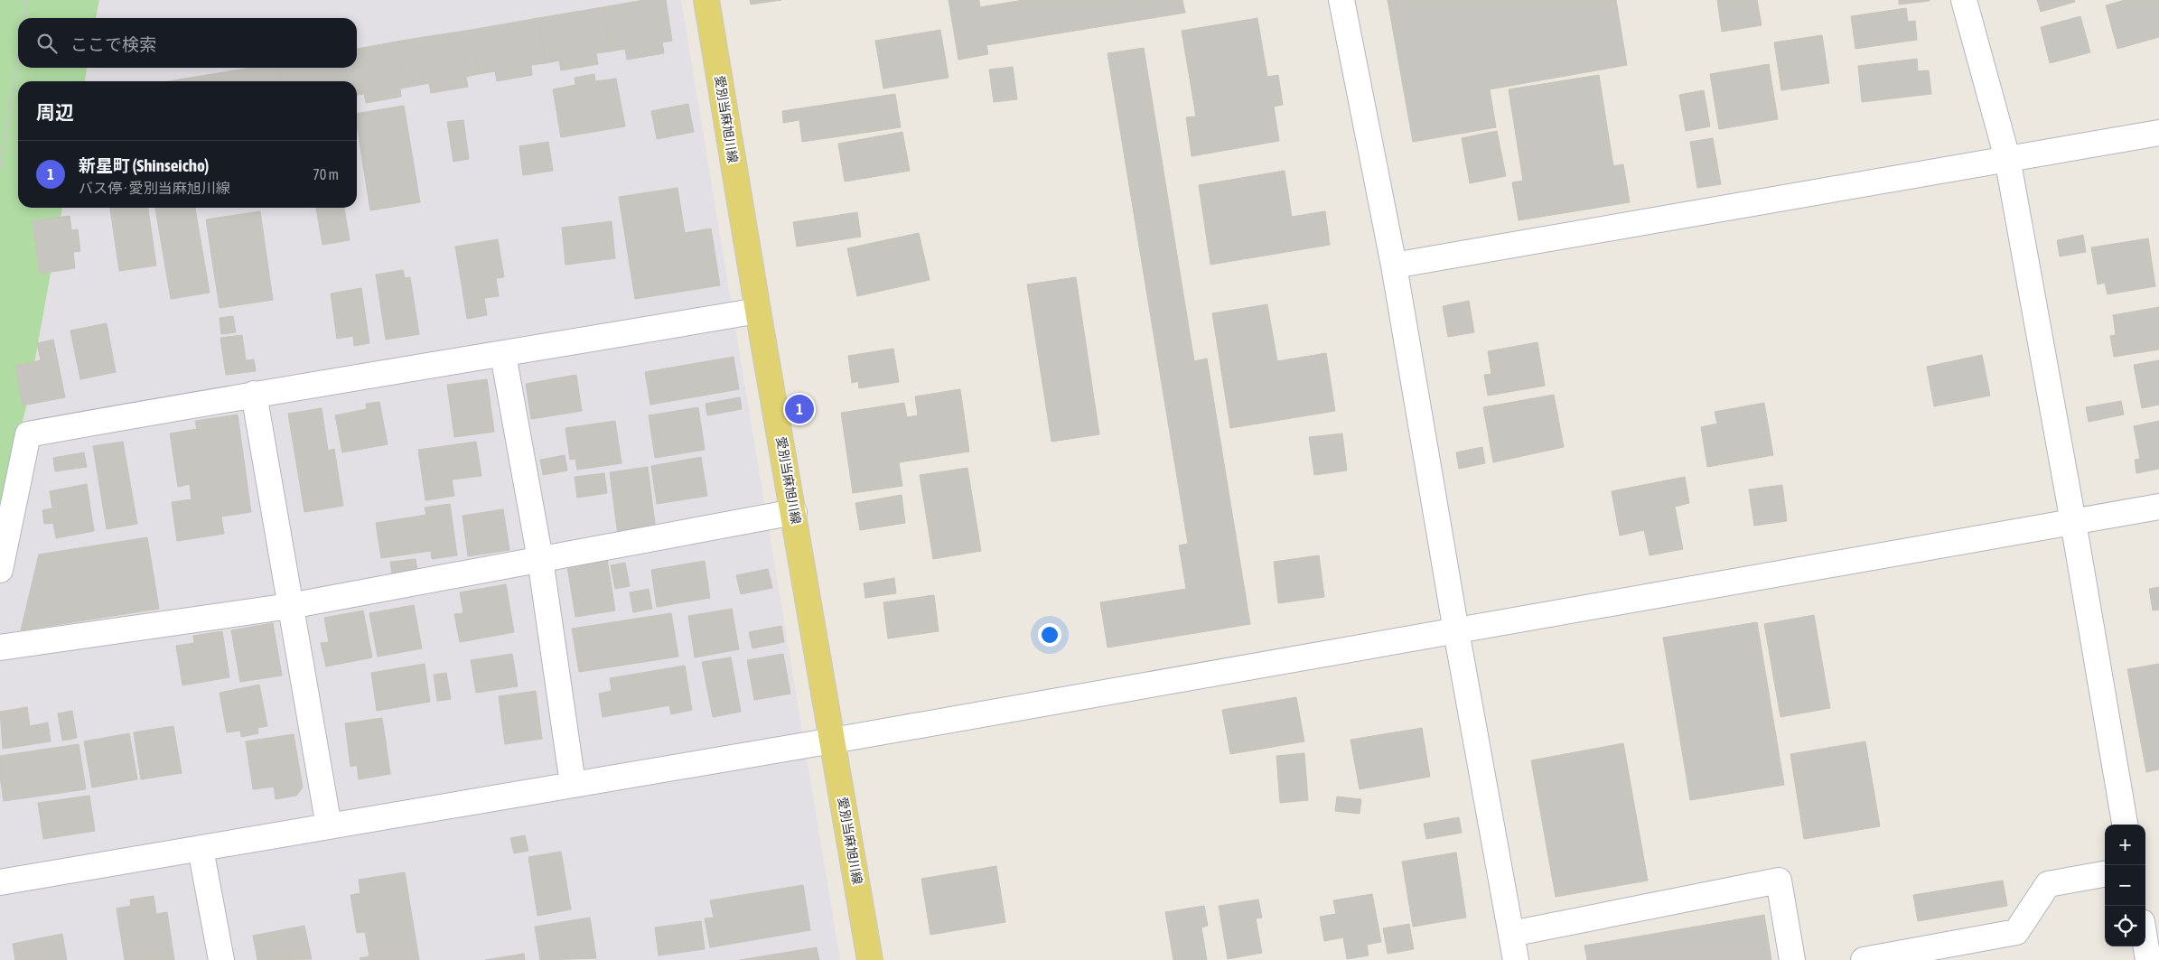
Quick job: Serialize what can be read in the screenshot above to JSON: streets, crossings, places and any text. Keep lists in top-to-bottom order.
{
  "streets": {
    "main road": ["愛別当麻旭川線"]
  },
  "page": {
    "search": "ここで検索",
    "heading": "周辺",
    "list": [
      {
        "mark": "1",
        "name": "新星町 (Shinseicho)",
        "note": "バス停 · 愛別当麻旭川線",
        "value": "70 m"
      }
    ],
    "pins": "1",
    "map_buttons": ["+", "−"]
  }
}
